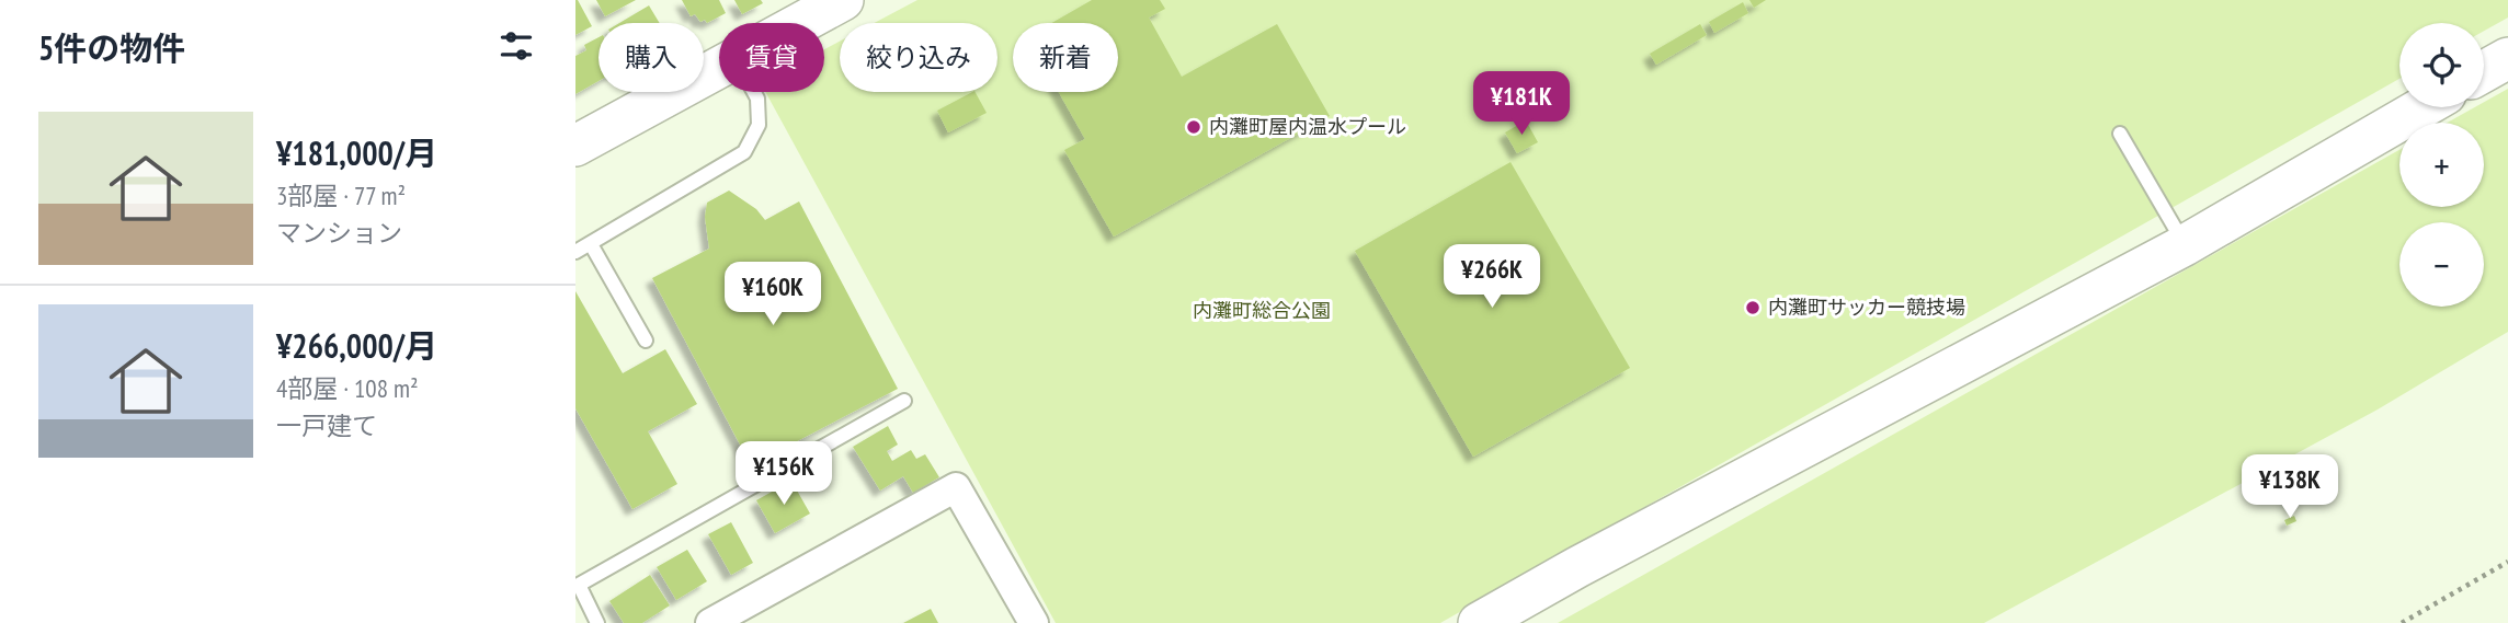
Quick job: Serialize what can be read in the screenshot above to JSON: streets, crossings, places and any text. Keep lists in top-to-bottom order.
{
  "parks": ["内灘町総合公園"],
  "places": ["内灘町屋内温水プール", "内灘町サッカー競技場"],
  "page": {
    "heading": "5件の物件",
    "map_buttons": ["+", "−"],
    "chip": [
      "購入",
      "賃貸",
      "絞り込み",
      "新着"
    ],
    "price": [
      "¥181K",
      "¥266K",
      "¥160K",
      "¥156K",
      "¥138K"
    ],
    "list": [
      {
        "name": "¥181,000/月",
        "note": "3部屋 · 77 m² · マンション"
      },
      {
        "name": "¥266,000/月",
        "note": "4部屋 · 108 m² · 一戸建て"
      }
    ]
  }
}
